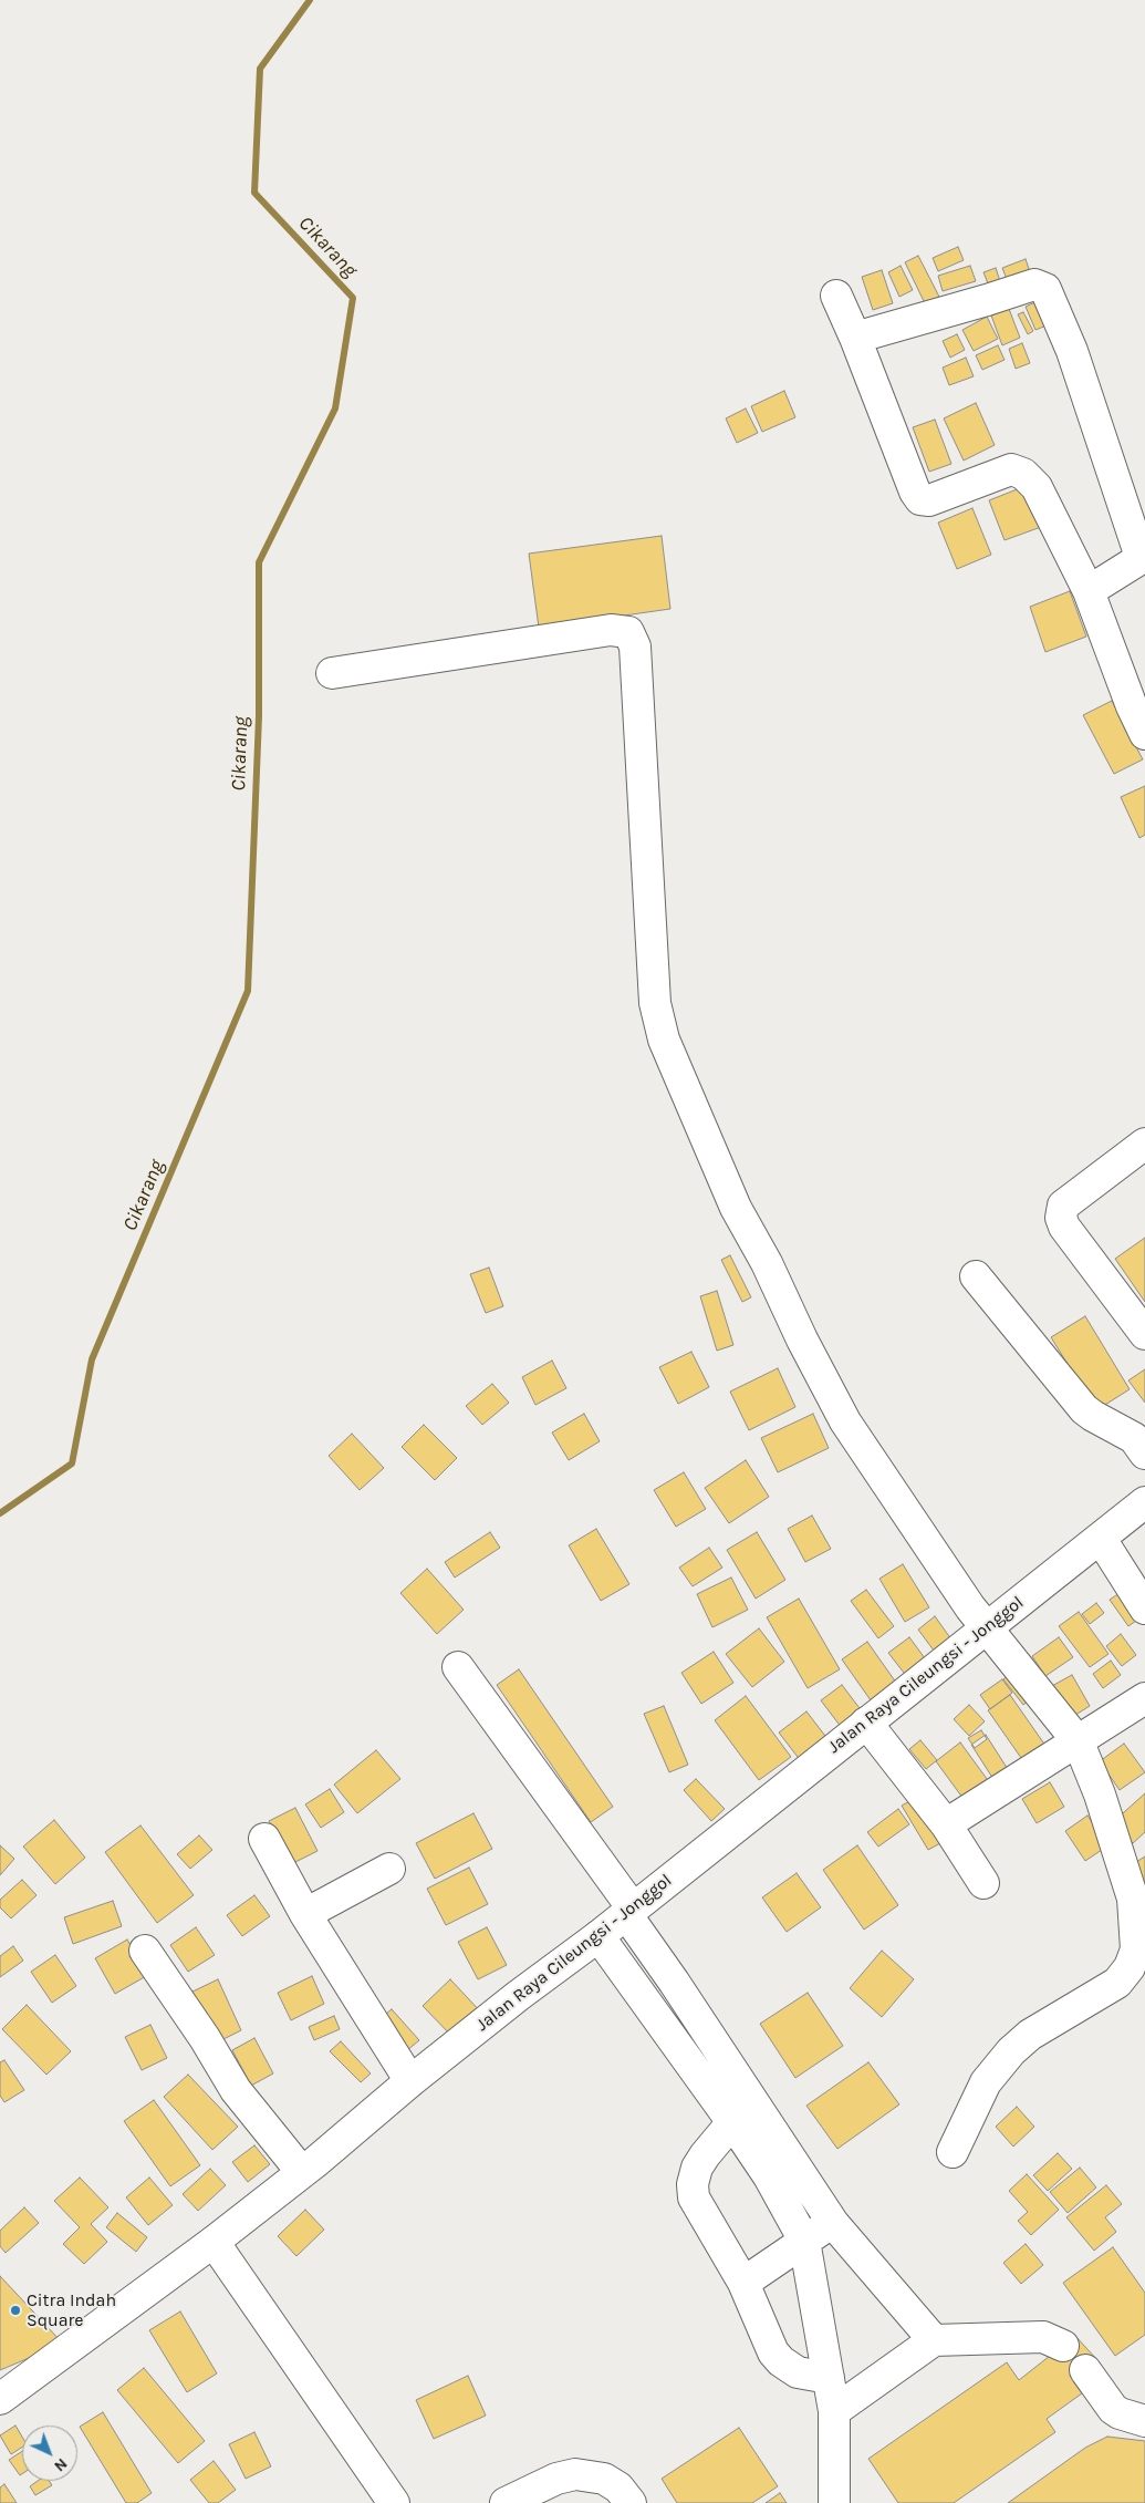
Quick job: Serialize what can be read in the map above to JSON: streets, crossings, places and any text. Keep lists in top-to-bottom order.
{
  "streets": {
    "street": ["Jalan Raya Cileungsi - Jonggol"]
  },
  "water": ["Cikarang"],
  "places": ["Citra Indah Square"],
  "north": "bottom right"
}
